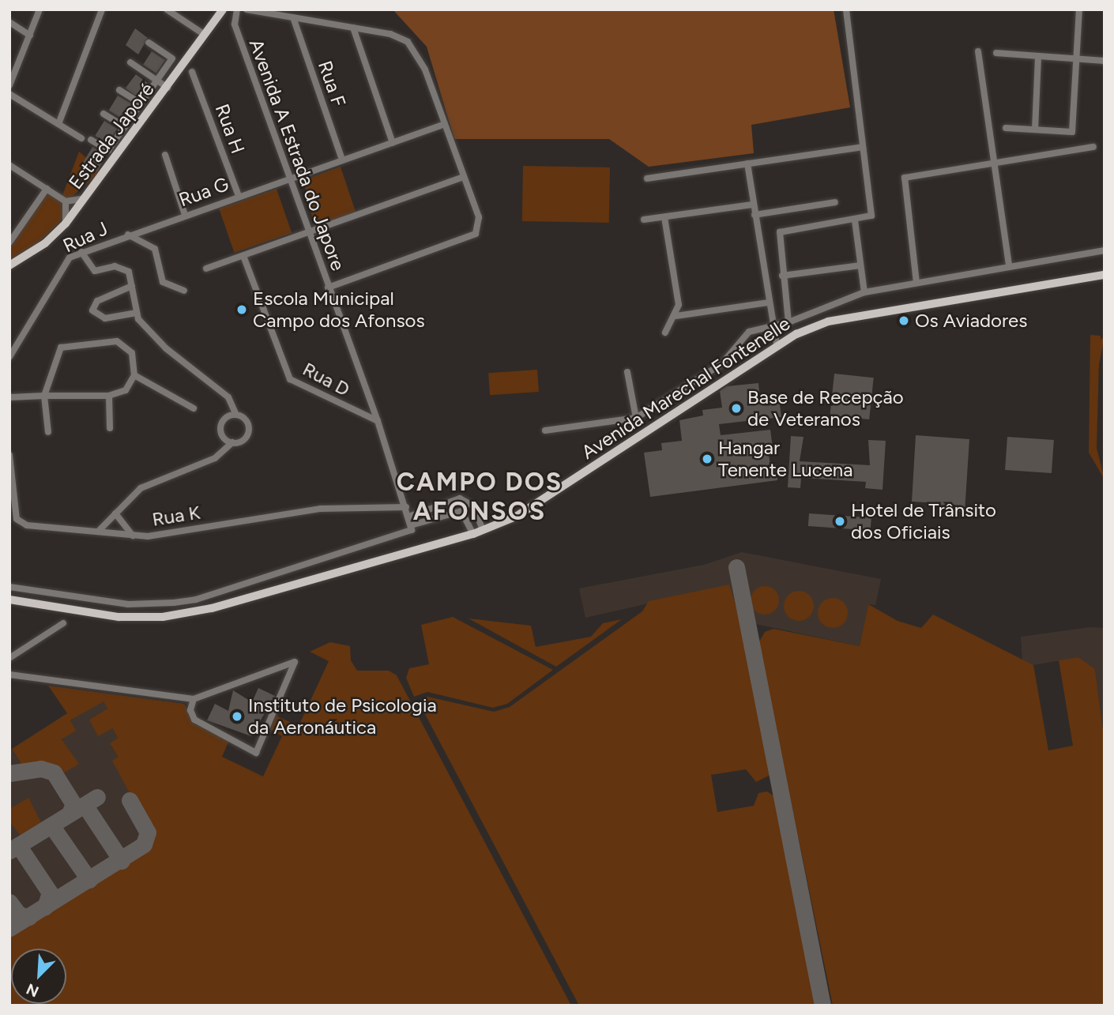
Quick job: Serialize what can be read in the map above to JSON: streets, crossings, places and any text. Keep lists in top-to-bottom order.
{
  "streets": {
    "main road": ["Estrada Japoré", "Avenida Marechal Fontenelle"],
    "street": [
      "Rua F",
      "Rua H",
      "Avenida A Estrada do Japore",
      "Rua G",
      "Rua J",
      "Rua D",
      "Rua K"
    ]
  },
  "crossings": [
    ["Rua F", "Rua G"],
    ["Rua H", "Rua G"],
    ["Avenida A Estrada do Japore", "Rua G"],
    ["Avenida A Estrada do Japore", "Rua D"],
    ["Avenida A Estrada do Japore", "Rua K"],
    ["Rua G", "Rua J"]
  ],
  "districts": ["CAMPO DOS AFONSOS"],
  "places": [
    "Escola Municipal Campo dos Afonsos",
    "Os Aviadores",
    "Base de Recepção de Veteranos",
    "Hangar Tenente Lucena",
    "Hotel de Trânsito dos Oficiais",
    "Instituto de Psicologia da Aeronáutica"
  ],
  "north": "bottom left"
}
